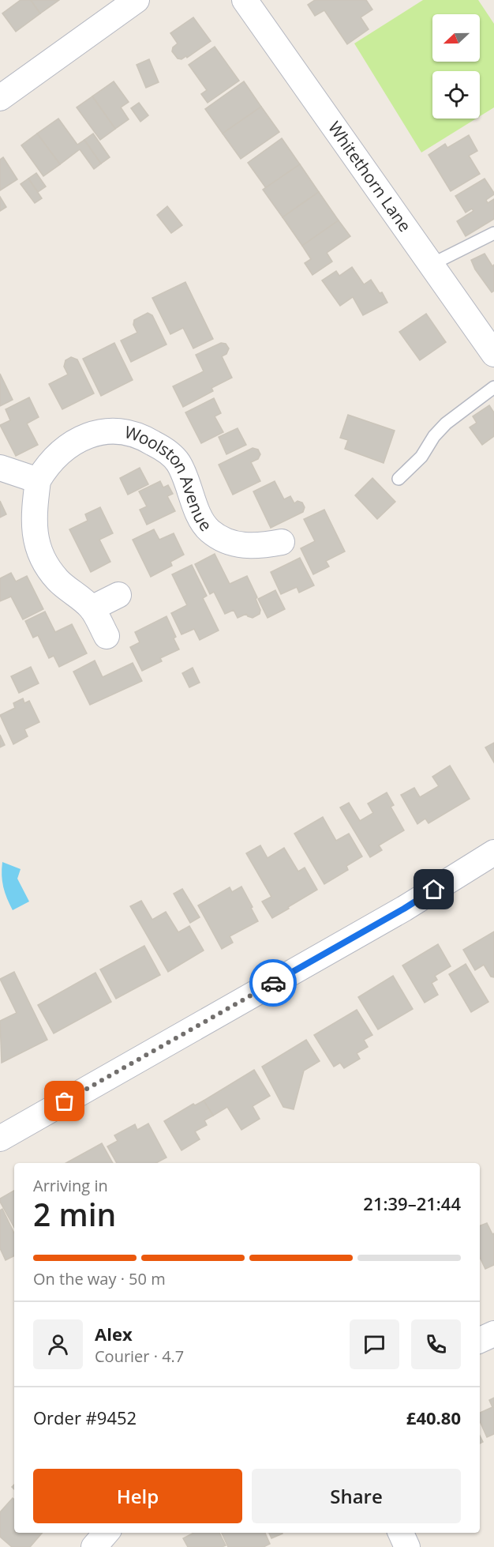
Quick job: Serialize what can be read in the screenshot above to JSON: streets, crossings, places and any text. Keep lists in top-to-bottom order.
{
  "streets": {
    "street": ["Whitethorn Lane", "Woolston Avenue"]
  },
  "north": "left",
  "page": {
    "heading": ["2 min", "Arriving in", "21:39–21:44"],
    "panel": [
      "Alex",
      "Courier · 4.7",
      "Order #9452",
      "£40.80"
    ],
    "bar": "On the way · 50 m",
    "buttons": ["Help", "Share"]
  }
}
